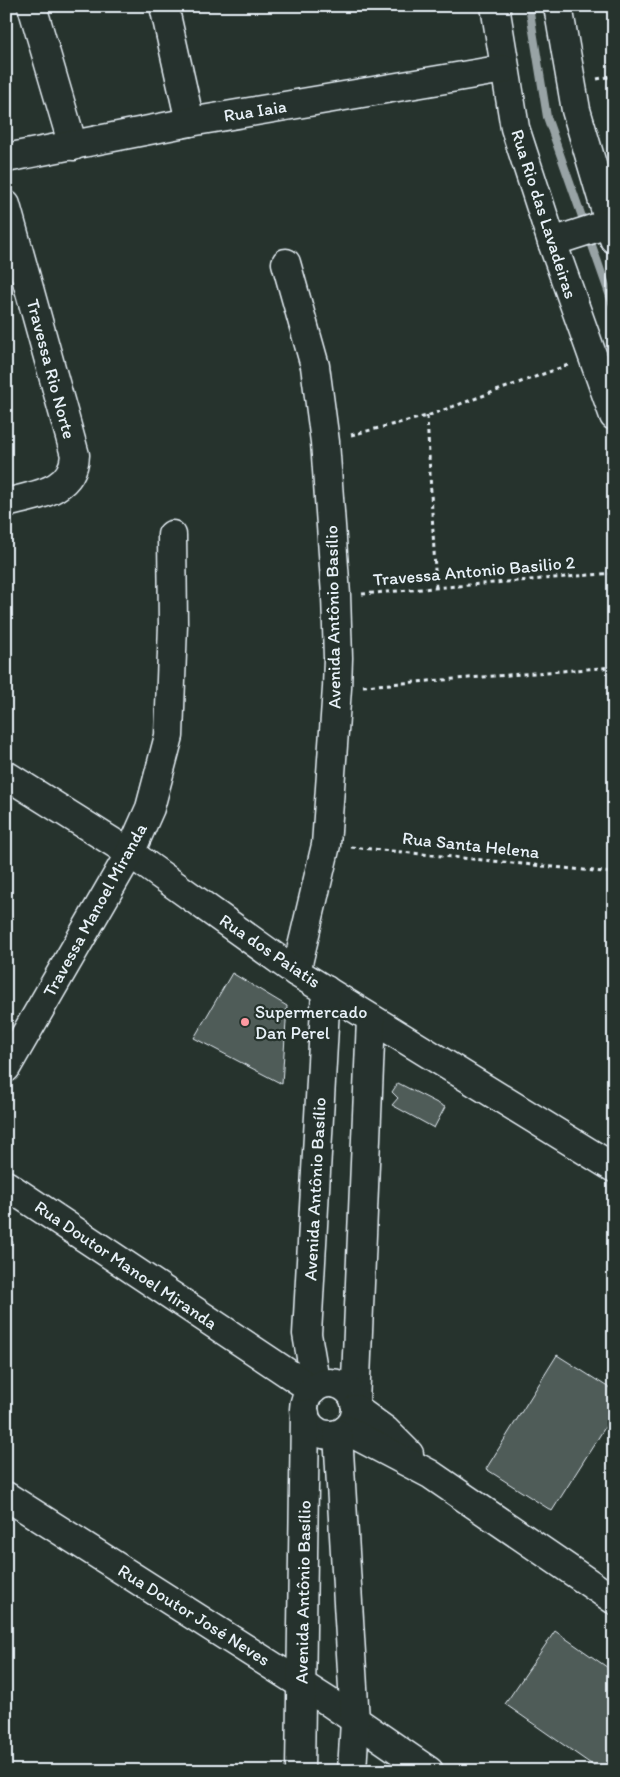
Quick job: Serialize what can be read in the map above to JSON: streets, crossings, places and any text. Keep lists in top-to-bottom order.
{
  "streets": {
    "street": [
      "Rua Iaia",
      "Rua Rio das Lavadeiras",
      "Travessa Rio Norte",
      "Avenida Antônio Basílio",
      "Travessa Manoel Miranda",
      "Rua dos Paiatis",
      "Rua Doutor Manoel Miranda",
      "Rua Doutor José Neves"
    ],
    "path": ["Travessa Antonio Basilio 2", "Rua Santa Helena"]
  },
  "crossings": [
    ["Rua Iaia", "Rua Rio das Lavadeiras"],
    ["Travessa Antonio Basilio 2", "Avenida Antônio Basílio"],
    ["Avenida Antônio Basílio", "Rua Santa Helena"],
    ["Avenida Antônio Basílio", "Rua dos Paiatis"],
    ["Avenida Antônio Basílio", "Rua Doutor Manoel Miranda"],
    ["Avenida Antônio Basílio", "Rua Doutor José Neves"],
    ["Travessa Manoel Miranda", "Rua dos Paiatis"]
  ],
  "places": ["Supermercado Dan Perel"]
}
